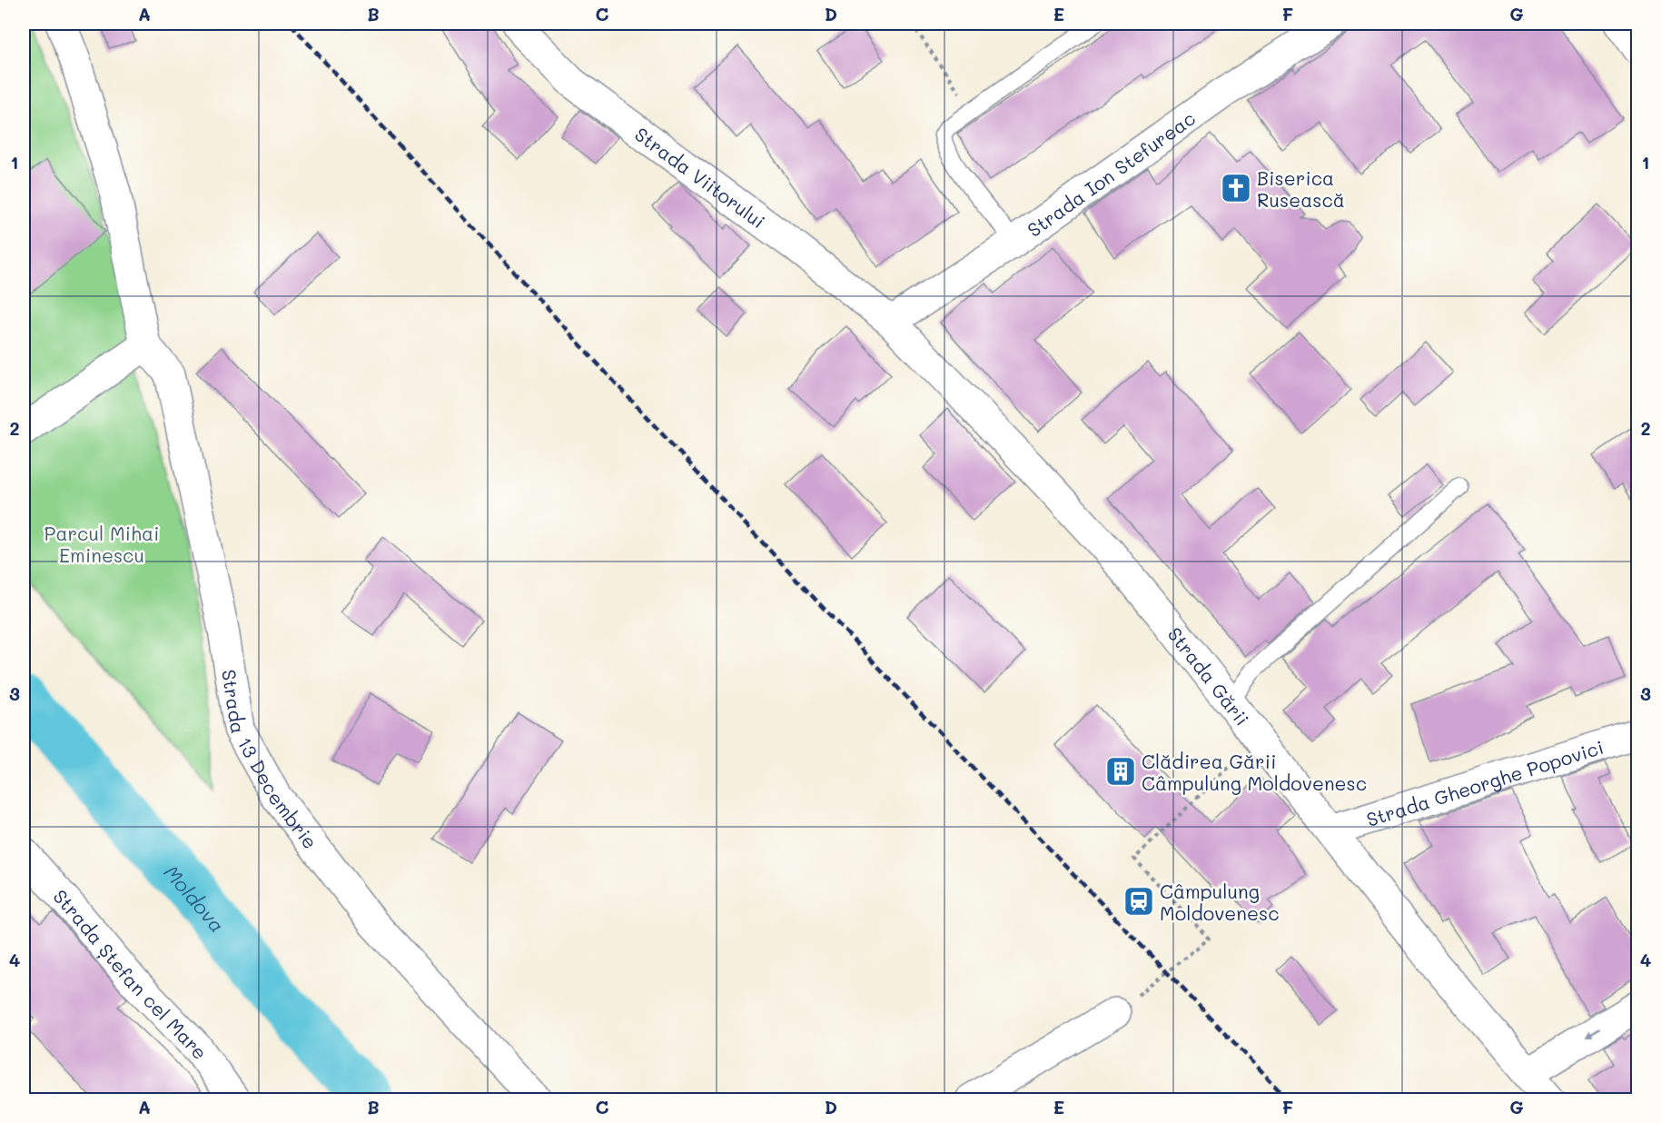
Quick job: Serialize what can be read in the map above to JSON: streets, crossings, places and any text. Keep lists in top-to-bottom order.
{
  "streets": {
    "main road": [
      "Strada Ion Stefureac",
      "Strada Viitorului",
      "Strada Gării",
      "Strada 13 Decembrie",
      "Strada Gheorghe Popovici",
      "Strada Ștefan cel Mare"
    ]
  },
  "crossings": [
    ["Strada Ion Stefureac", "Strada Viitorului"],
    ["Strada Ion Stefureac", "Strada Gării"],
    ["Strada Viitorului", "Strada Gării"],
    ["Strada Gării", "Strada Gheorghe Popovici"]
  ],
  "water": ["Moldova"],
  "parks": ["Parcul Mihai Eminescu"],
  "places": {
    "church": ["Biserica Rusească"],
    "building": ["Clădirea Gării Câmpulung Moldovenesc"],
    "station": ["Câmpulung Moldovenesc"]
  },
  "grid": {
    "columns": [
      "A",
      "B",
      "C",
      "D",
      "E",
      "F",
      "G"
    ],
    "rows": [
      "1",
      "2",
      "3",
      "4"
    ]
  }
}
